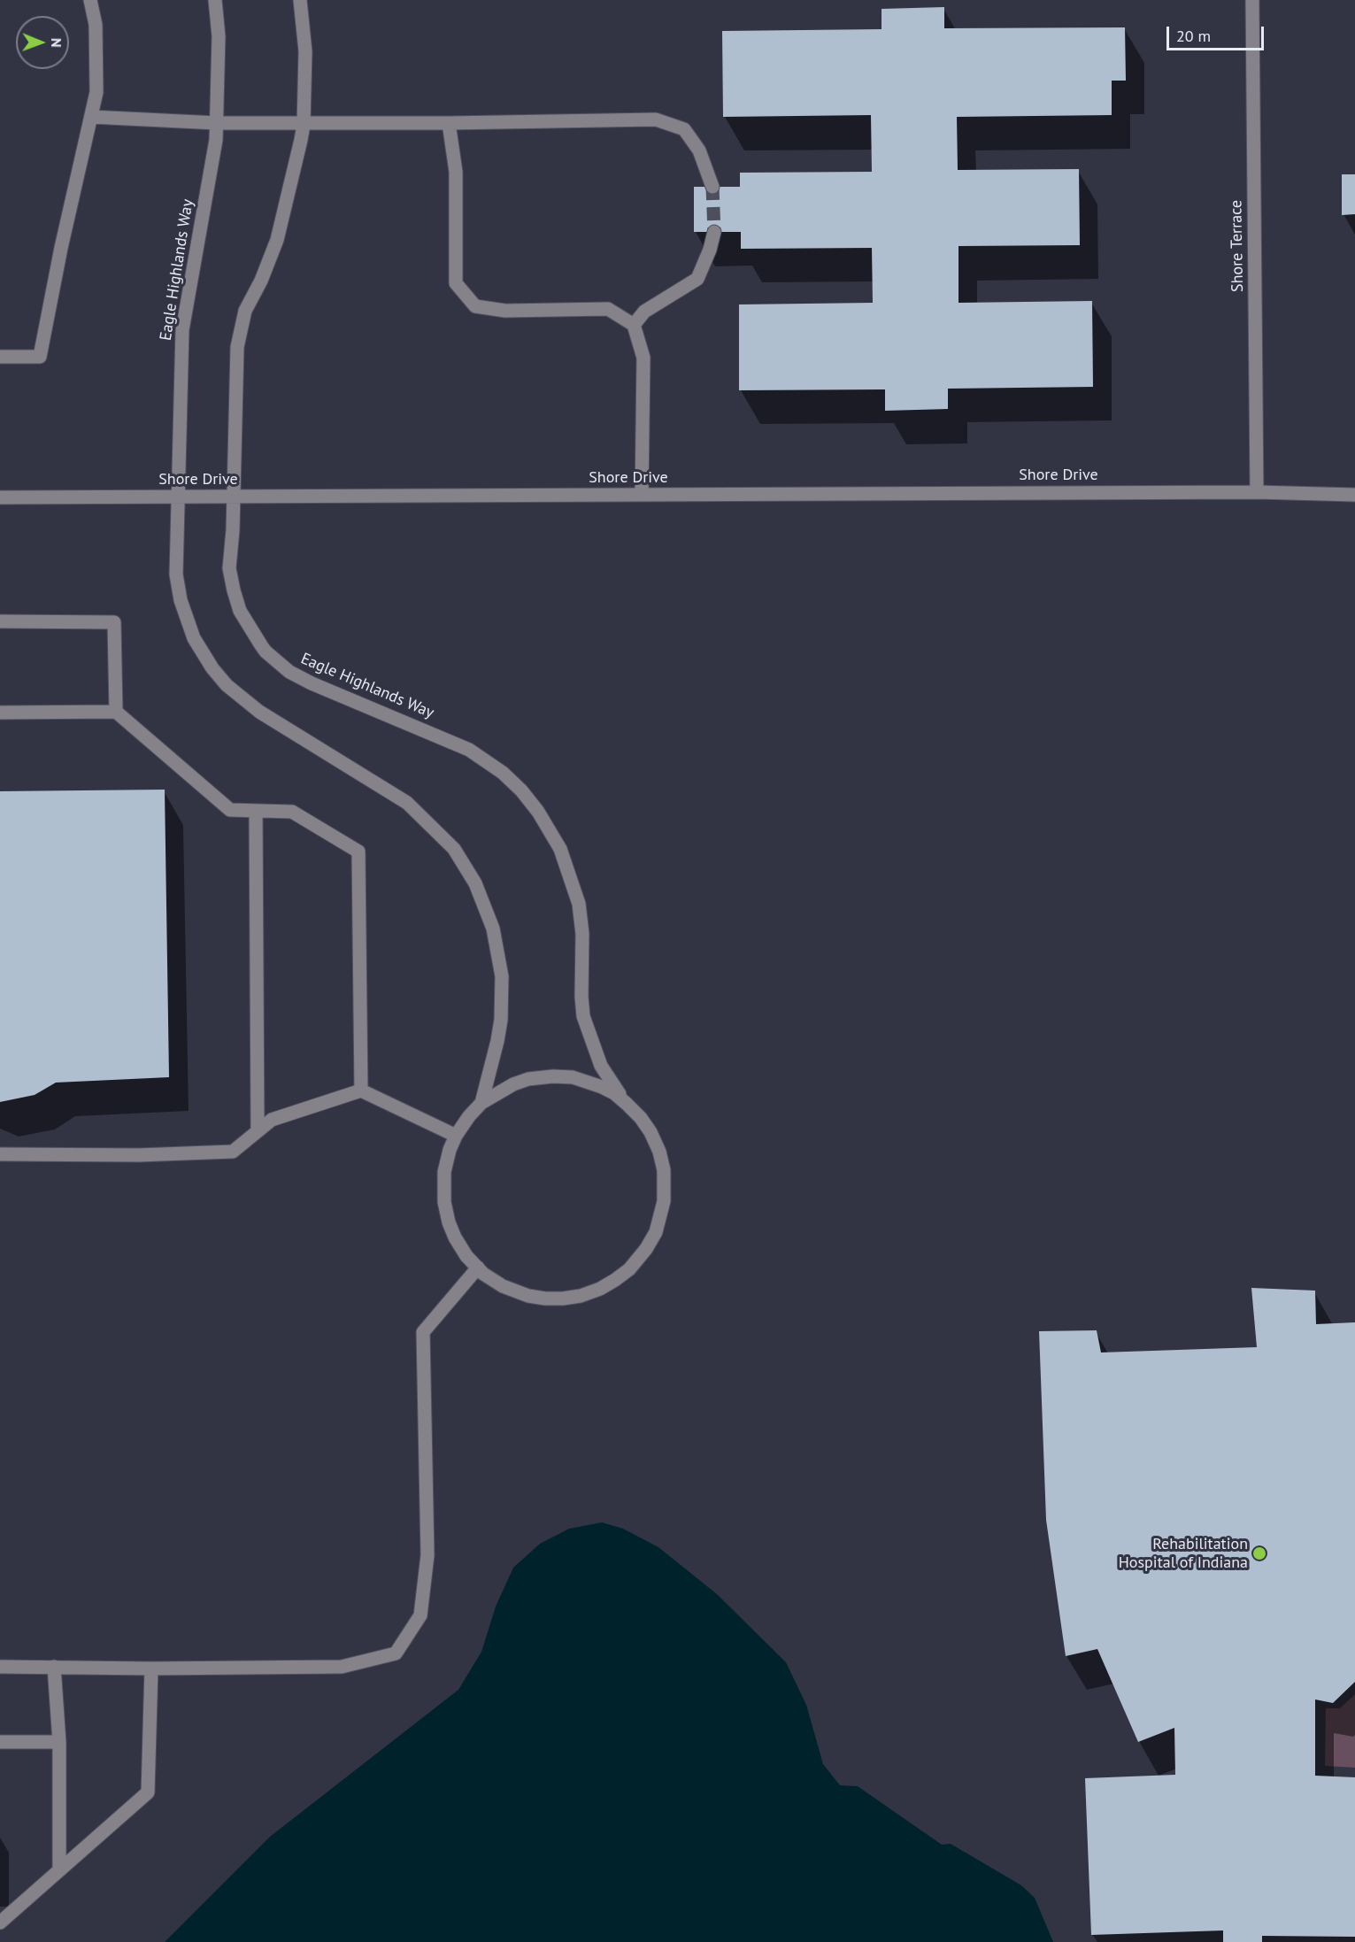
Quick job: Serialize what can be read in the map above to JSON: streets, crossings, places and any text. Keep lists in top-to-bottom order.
{
  "streets": {
    "street": ["Shore Terrace", "Eagle Highlands Way", "Shore Drive"]
  },
  "crossings": [
    ["Shore Terrace", "Shore Drive"],
    ["Eagle Highlands Way", "Shore Drive"]
  ],
  "places": ["Rehabilitation Hospital of Indiana"],
  "scale_bar": "20 m",
  "north": "right"
}
